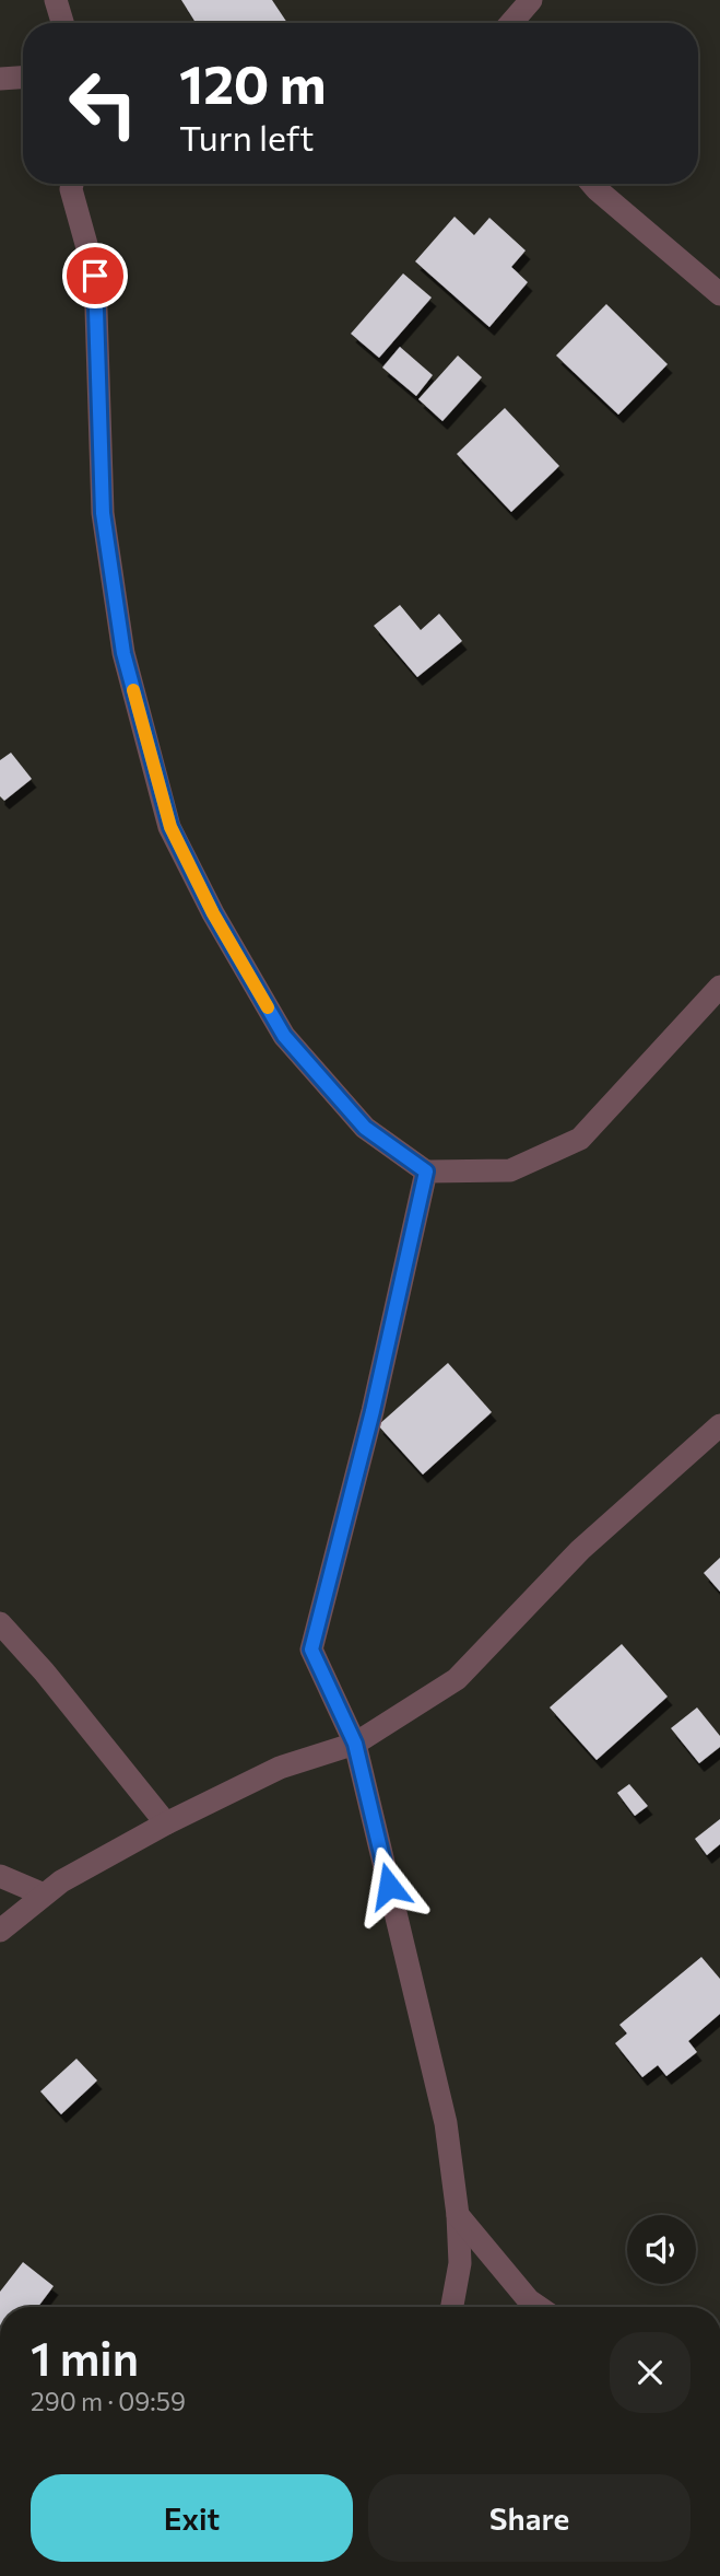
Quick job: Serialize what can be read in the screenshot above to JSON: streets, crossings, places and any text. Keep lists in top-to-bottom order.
{
  "page": {
    "turn": ["120 m", "Turn left"],
    "heading": ["1 min", "290 m · 09:59"],
    "buttons": ["Exit", "Share"]
  }
}
